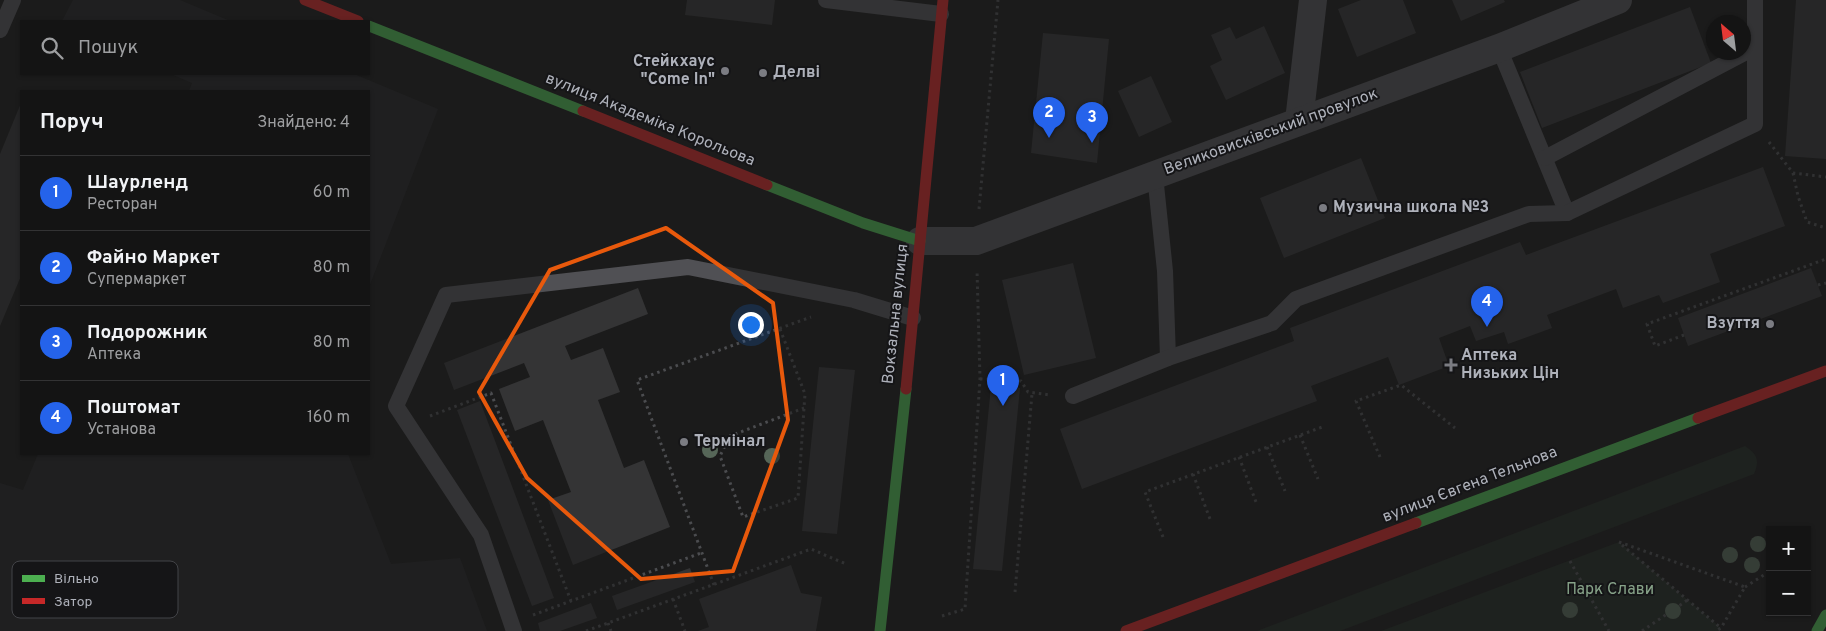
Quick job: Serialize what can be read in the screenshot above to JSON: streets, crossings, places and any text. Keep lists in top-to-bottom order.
{
  "streets": {
    "main road": ["вулиця Академіка Корольова", "Вокзальна вулиця", "вулиця Євгена Тельнова"],
    "street": ["Великовисківський провулок"]
  },
  "crossings": [
    ["вулиця Академіка Корольова", "Великовисківський провулок"],
    ["вулиця Академіка Корольова", "Вокзальна вулиця"],
    ["Великовисківський провулок", "Вокзальна вулиця"]
  ],
  "parks": ["Парк Слави"],
  "places": {
    "other": [
      "Стейкхаус \"Come In\"",
      "Делві",
      "Музична школа №3",
      "Взуття",
      "Термінал"
    ],
    "health": ["Аптека Низьких Цін"]
  },
  "legend": ["Вільно", "Затор"],
  "north": "top left",
  "page": {
    "search": "Пошук",
    "heading": ["Поруч", "Знайдено: 4"],
    "pins": [
      "2",
      "3",
      "4",
      "1"
    ],
    "list": [
      {
        "mark": "1",
        "name": "Шаурленд",
        "note": "Ресторан",
        "value": "60 m"
      },
      {
        "mark": "2",
        "name": "Файно Маркет",
        "note": "Супермаркет",
        "value": "80 m"
      },
      {
        "mark": "3",
        "name": "Подорожник",
        "note": "Аптека",
        "value": "80 m"
      },
      {
        "mark": "4",
        "name": "Поштомат",
        "note": "Установа",
        "value": "160 m"
      }
    ],
    "map_buttons": ["+", "−"]
  }
}
